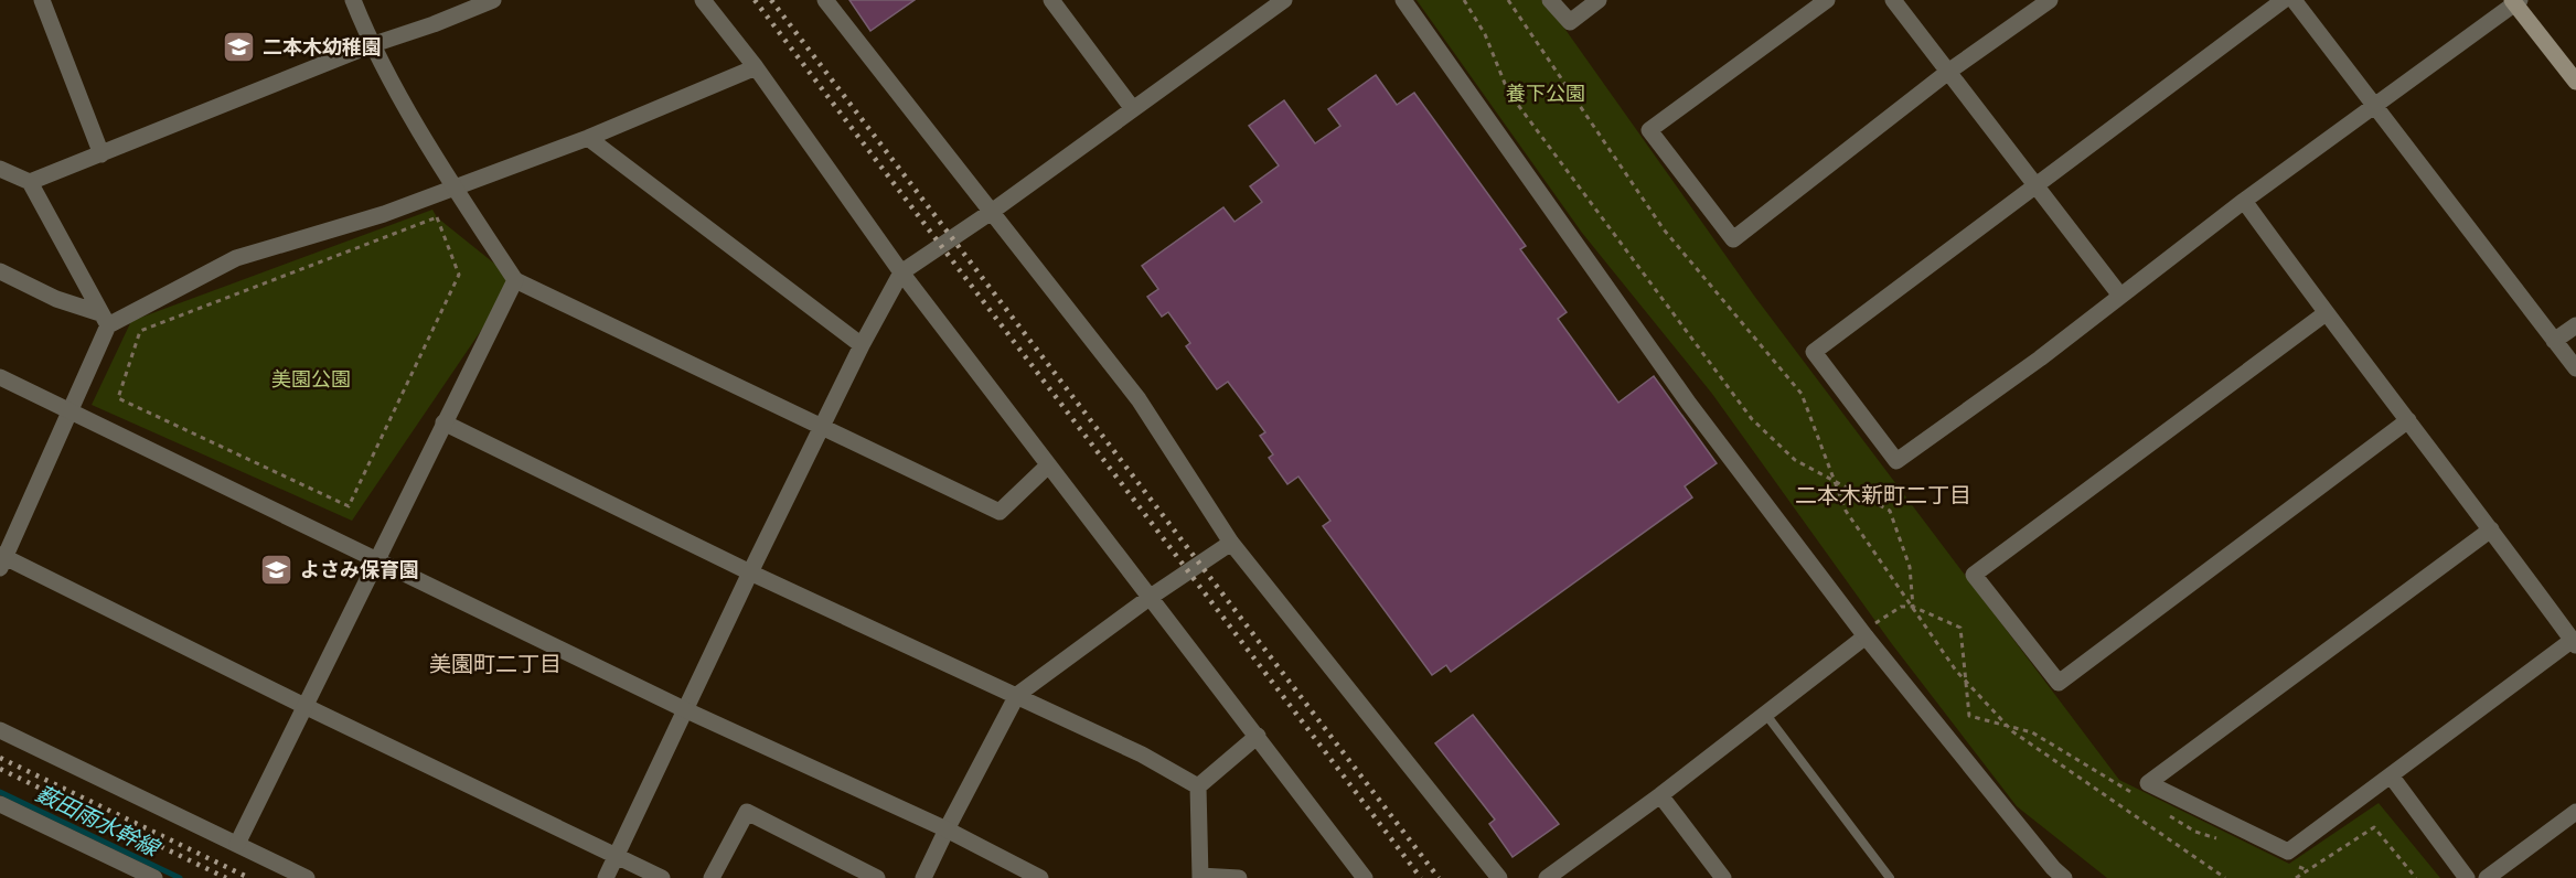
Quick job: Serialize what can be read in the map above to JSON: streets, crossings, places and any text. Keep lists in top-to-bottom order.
{
  "districts": ["二本木新町二丁目", "美園町二丁目"],
  "water": ["薮田雨水幹線"],
  "parks": ["養下公園", "美園公園"],
  "places": {
    "school or university": ["二本木幼稚園", "よさみ保育園"]
  }
}
